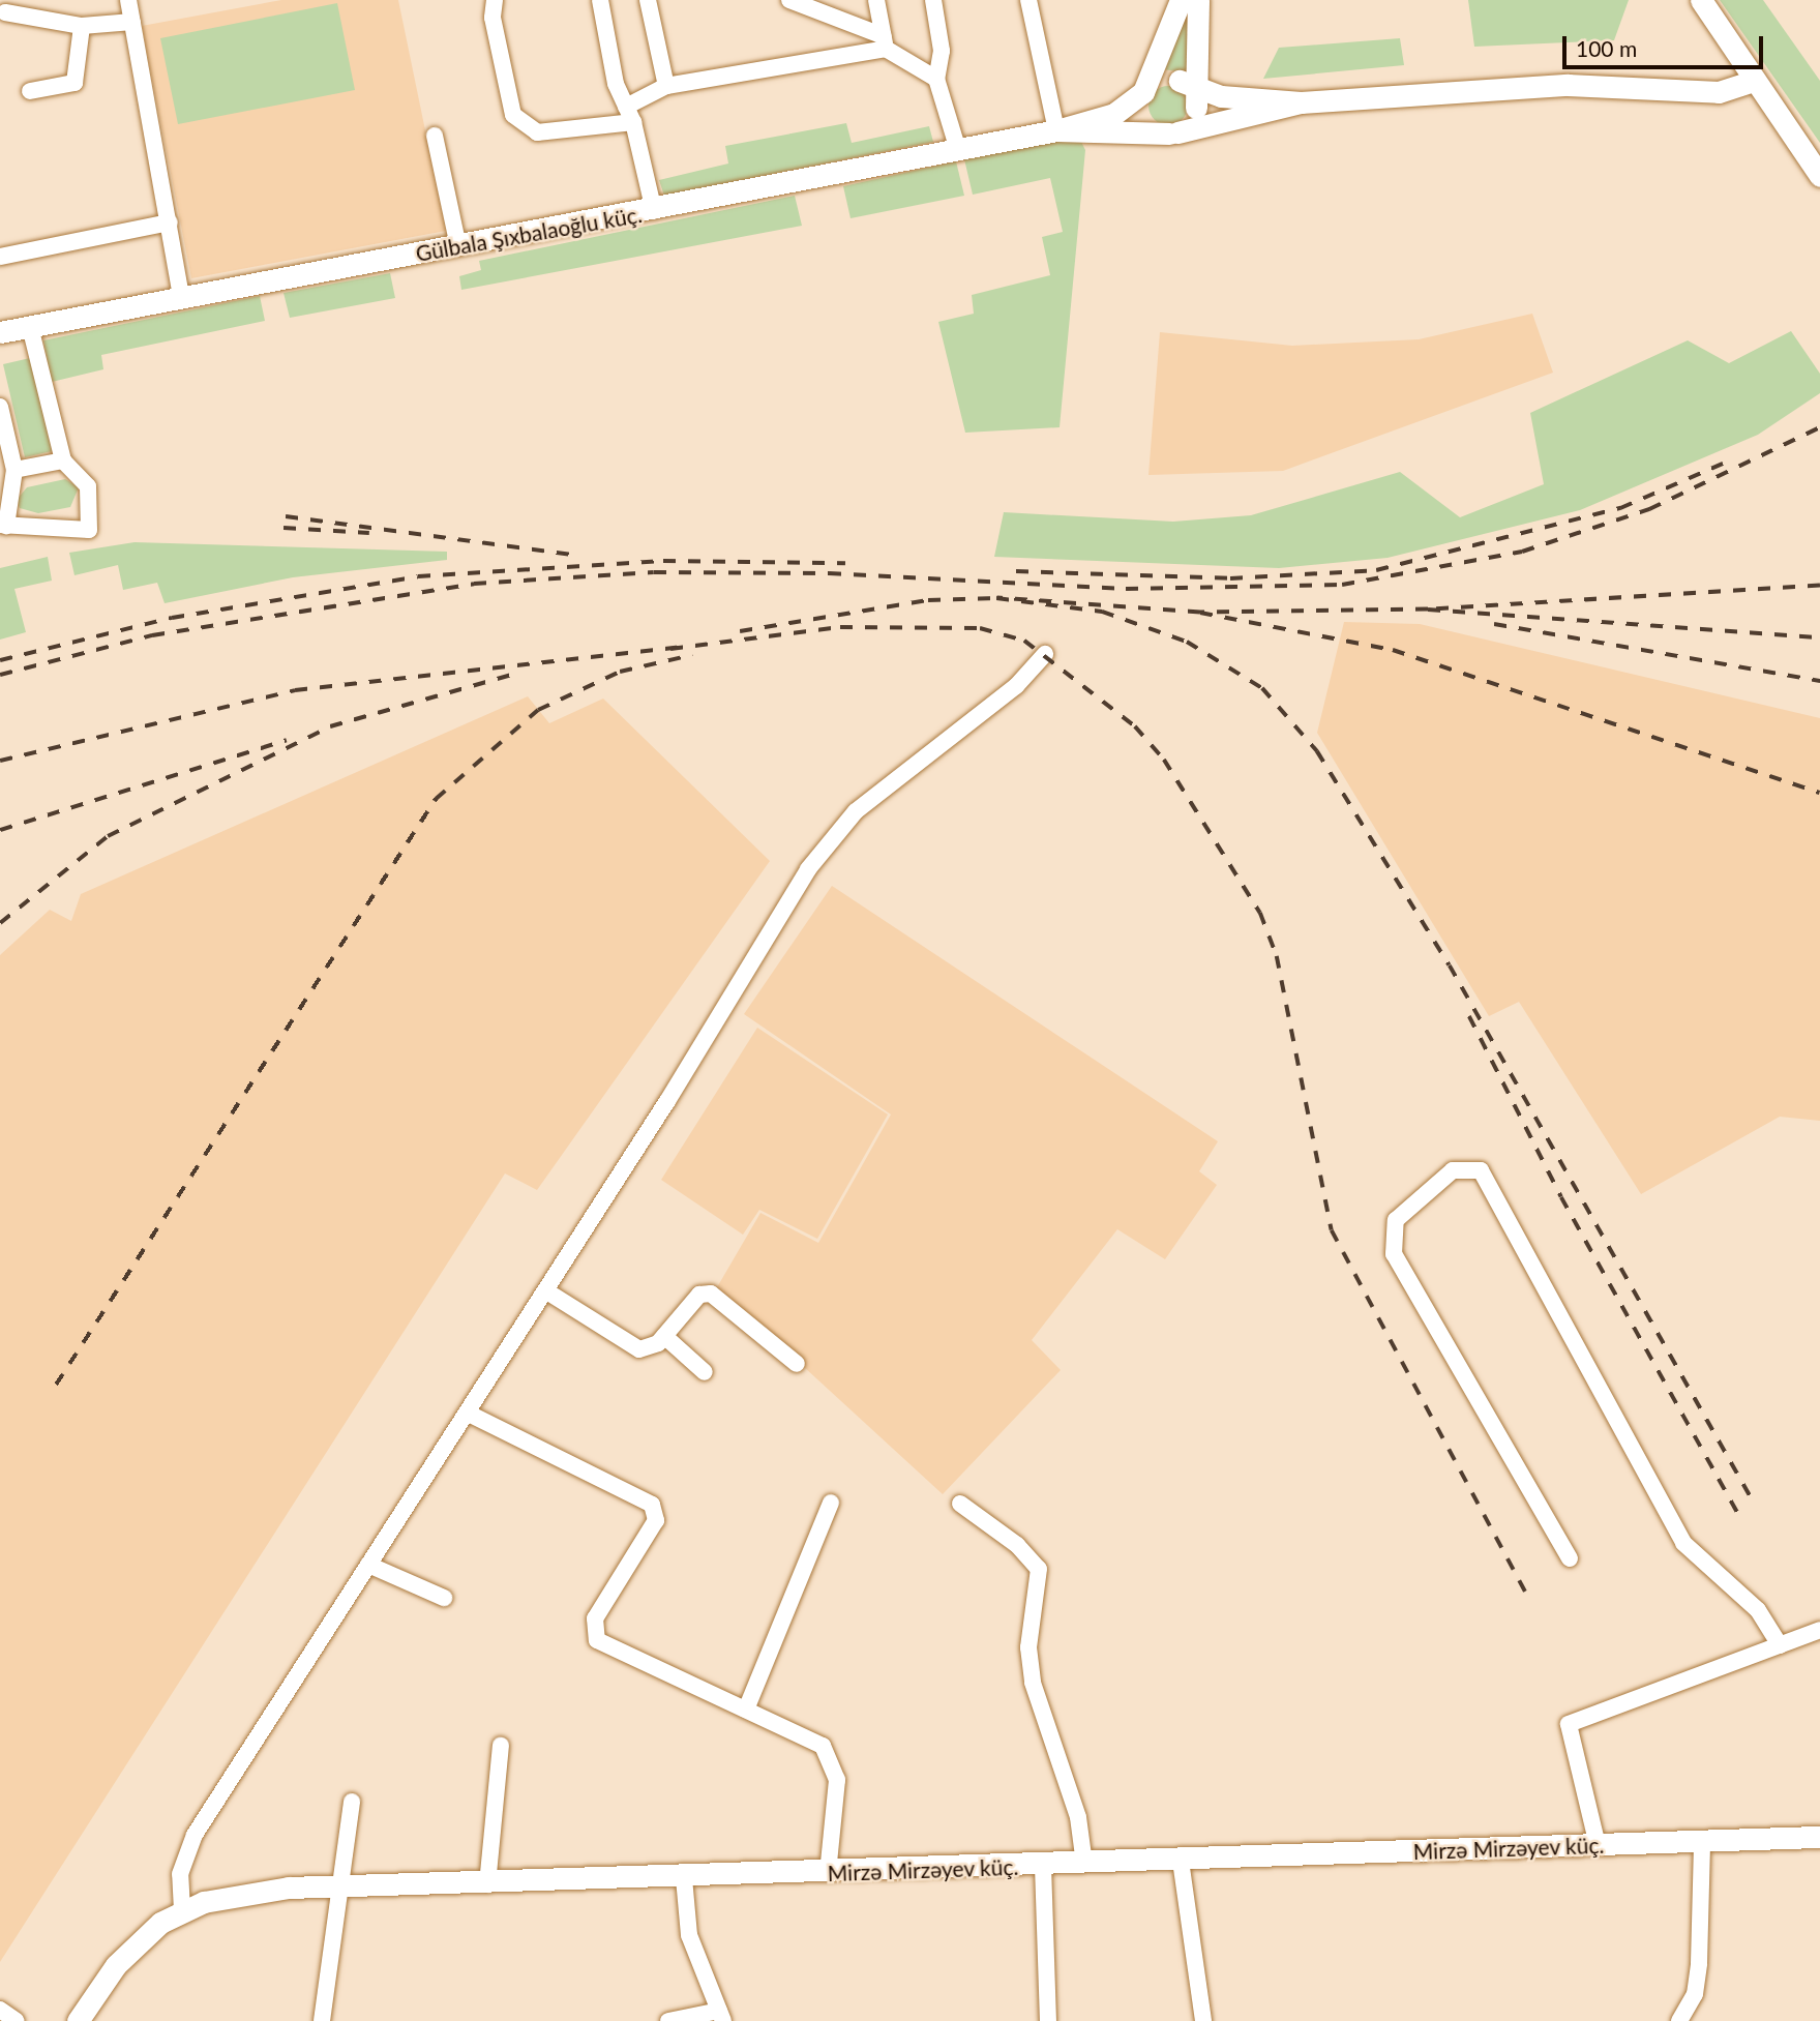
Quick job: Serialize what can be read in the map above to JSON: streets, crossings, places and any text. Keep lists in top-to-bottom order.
{
  "streets": {
    "main road": ["Gülbala Şıxbalaoğlu küç.", "Mirzə Mirzəyev küç."]
  },
  "scale_bar": "100 m"
}
